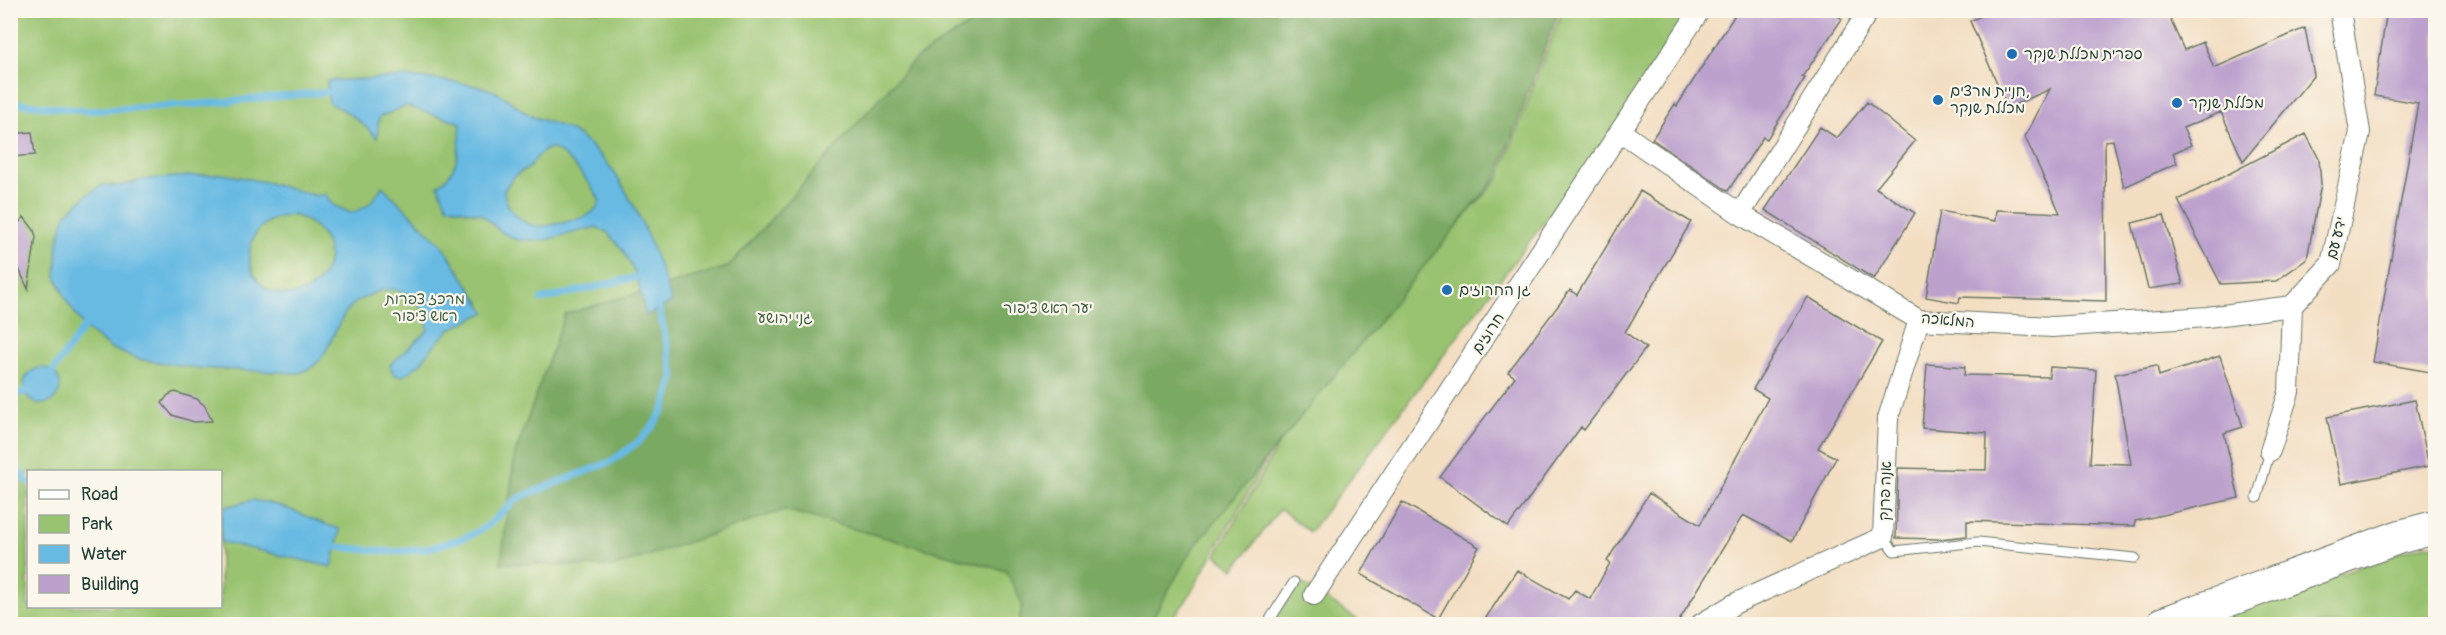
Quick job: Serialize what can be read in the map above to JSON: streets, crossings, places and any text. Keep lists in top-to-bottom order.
{
  "streets": {
    "street": [
      "ידע עם",
      "המלאכה",
      "חרוזים",
      "אנה פרנק"
    ]
  },
  "crossings": [
    ["ידע עם", "המלאכה"],
    ["המלאכה", "חרוזים"],
    ["המלאכה", "אנה פרנק"]
  ],
  "parks": ["מרכז צפרות ראש ציפור", "יער ראש ציפור", "גני יהושע"],
  "places": [
    "ספרית מכללת שנקר",
    "חניית מרצים, מכללת שנקר",
    "מכללת שנקר",
    "גן החרוזים"
  ],
  "legend": [
    "Road",
    "Park",
    "Water",
    "Building"
  ]
}
